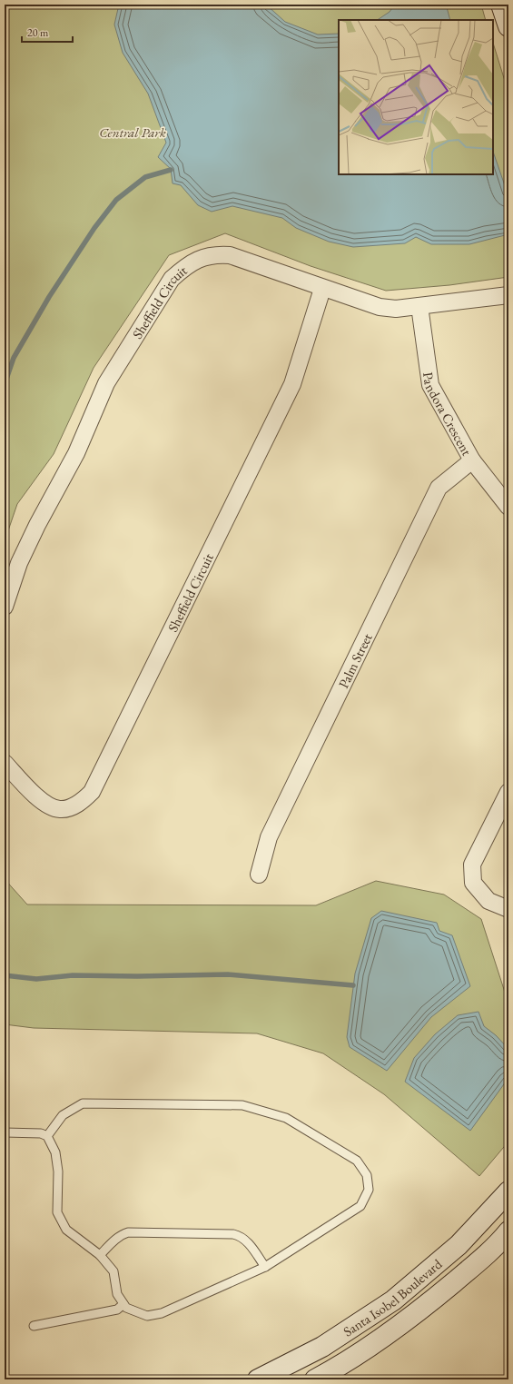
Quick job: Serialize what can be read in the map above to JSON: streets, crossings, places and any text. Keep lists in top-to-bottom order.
{
  "streets": {
    "street": [
      "Sheffield Circuit",
      "Pandora Crescent",
      "Palm Street",
      "Santa Isobel Boulevard"
    ]
  },
  "crossings": [
    ["Sheffield Circuit", "Pandora Crescent"],
    ["Pandora Crescent", "Palm Street"]
  ],
  "parks": ["Central Park"],
  "scale_bar": "20 m"
}
